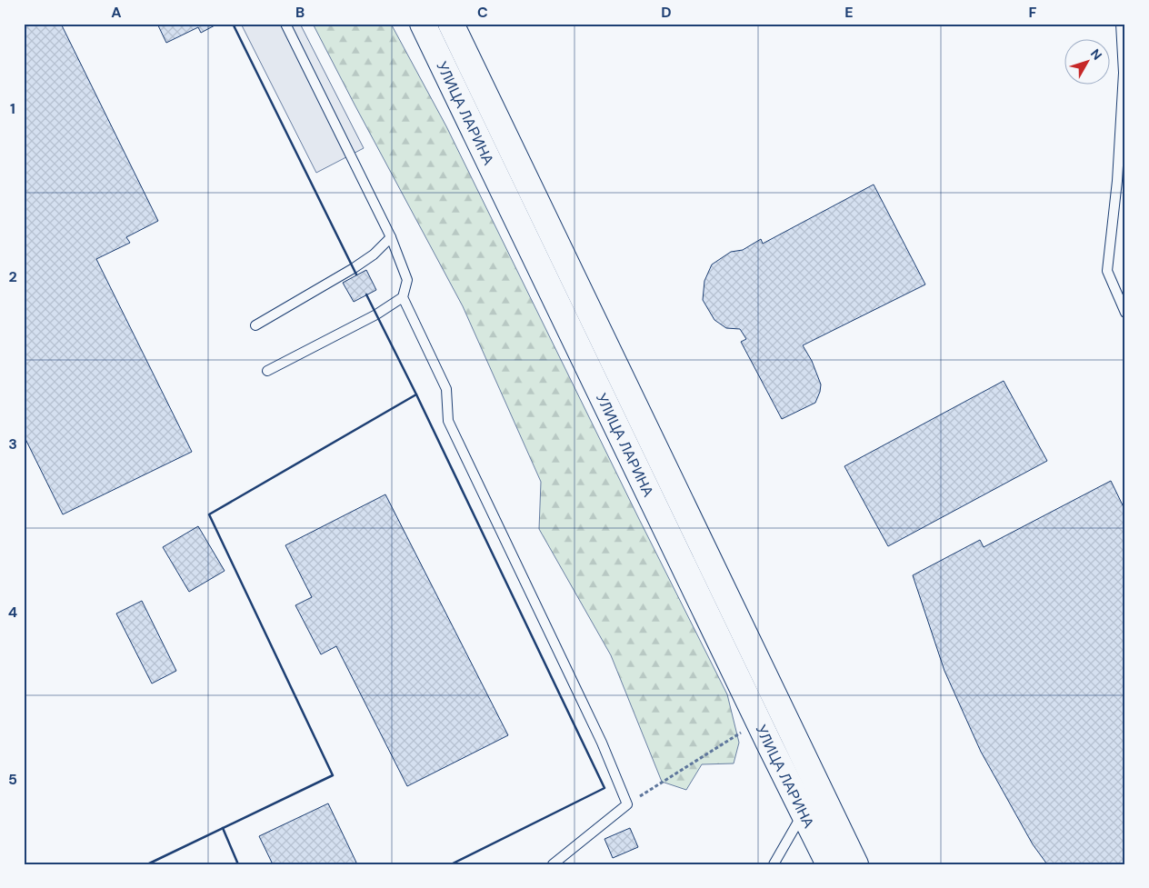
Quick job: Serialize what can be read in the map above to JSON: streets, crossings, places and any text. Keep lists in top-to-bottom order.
{
  "streets": {
    "main road": ["УЛИЦА ЛАРИНА"]
  },
  "north": "top right",
  "grid": {
    "columns": [
      "A",
      "B",
      "C",
      "D",
      "E",
      "F"
    ],
    "rows": [
      "1",
      "2",
      "3",
      "4",
      "5"
    ]
  }
}
